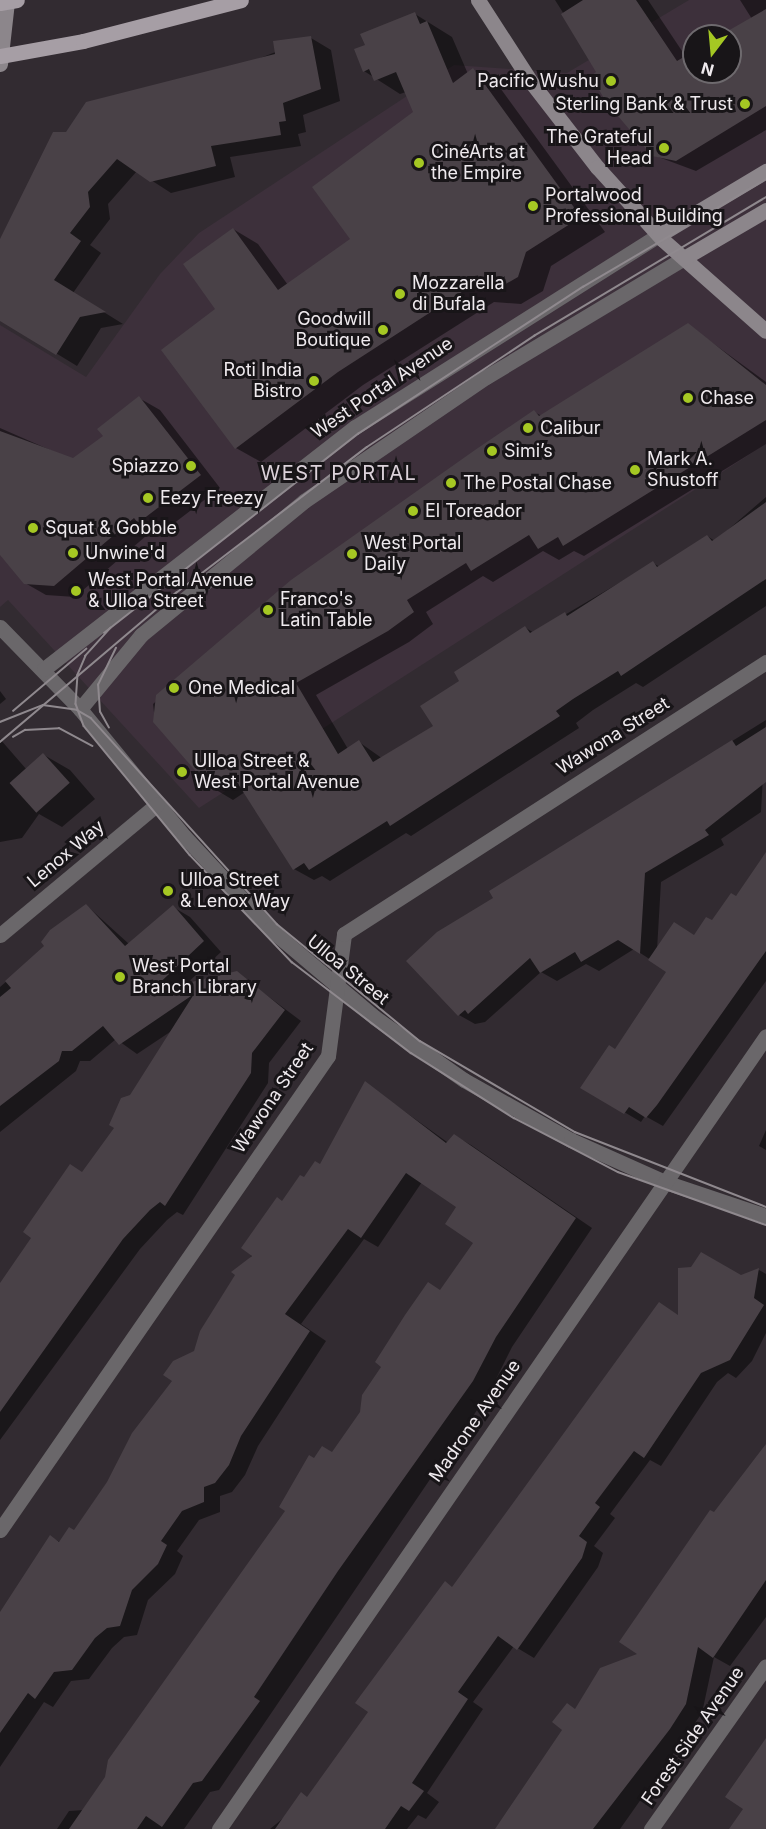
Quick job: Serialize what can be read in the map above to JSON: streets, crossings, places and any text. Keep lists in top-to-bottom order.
{
  "streets": {
    "street": [
      "West Portal Avenue",
      "Wawona Street",
      "Lenox Way",
      "Ulloa Street",
      "Madrone Avenue",
      "Forest Side Avenue"
    ]
  },
  "crossings": [
    ["West Portal Avenue", "Ulloa Street"],
    ["Wawona Street", "Ulloa Street"],
    ["Lenox Way", "Ulloa Street"],
    ["Ulloa Street", "Madrone Avenue"]
  ],
  "districts": ["WEST PORTAL"],
  "places": [
    "Pacific Wushu",
    "Sterling Bank & Trust",
    "The Grateful Head",
    "CinéArts at the Empire",
    "Portalwood Professional Building",
    "Mozzarella di Bufala",
    "Goodwill Boutique",
    "Roti India Bistro",
    "Chase",
    "Calibur",
    "Simi’s",
    "Spiazzo",
    "Mark A. Shustoff",
    "The Postal Chase",
    "Eezy Freezy",
    "El Toreador",
    "Squat & Gobble",
    "Unwine'd",
    "West Portal Daily",
    "West Portal Avenue & Ulloa Street",
    "Franco's Latin Table",
    "One Medical",
    "Ulloa Street & West Portal Avenue",
    "Ulloa Street & Lenox Way",
    "West Portal Branch Library"
  ],
  "north": "bottom"
}
